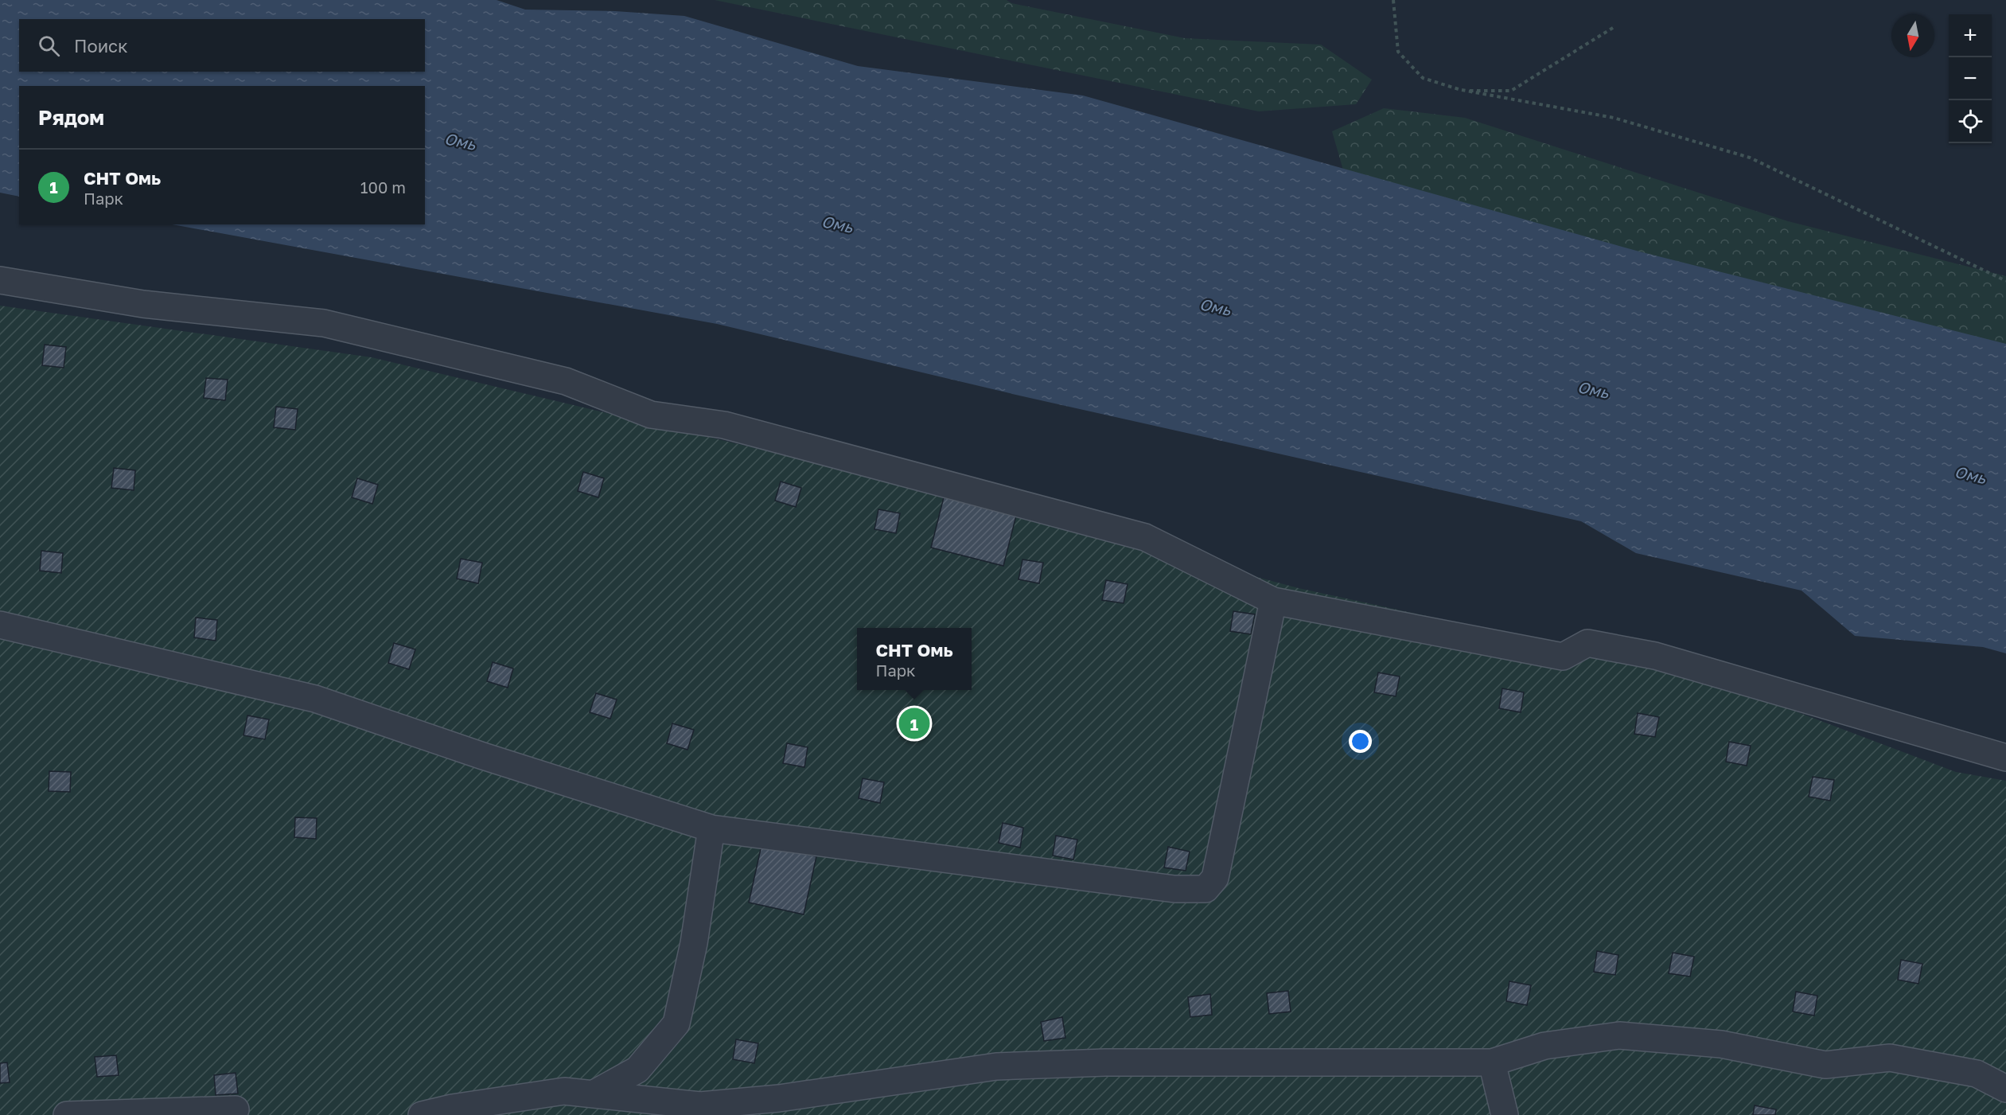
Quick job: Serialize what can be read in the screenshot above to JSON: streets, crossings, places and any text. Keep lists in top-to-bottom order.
{
  "water": ["Омь"],
  "north": "bottom",
  "page": {
    "map_buttons": ["+", "−"],
    "search": "Поиск",
    "heading": "Рядом",
    "list": [
      {
        "mark": "1",
        "name": "СНТ Омь",
        "note": "Парк",
        "value": "100 m"
      }
    ],
    "popup": ["СНТ Омь", "Парк"],
    "pins": "1"
  }
}
